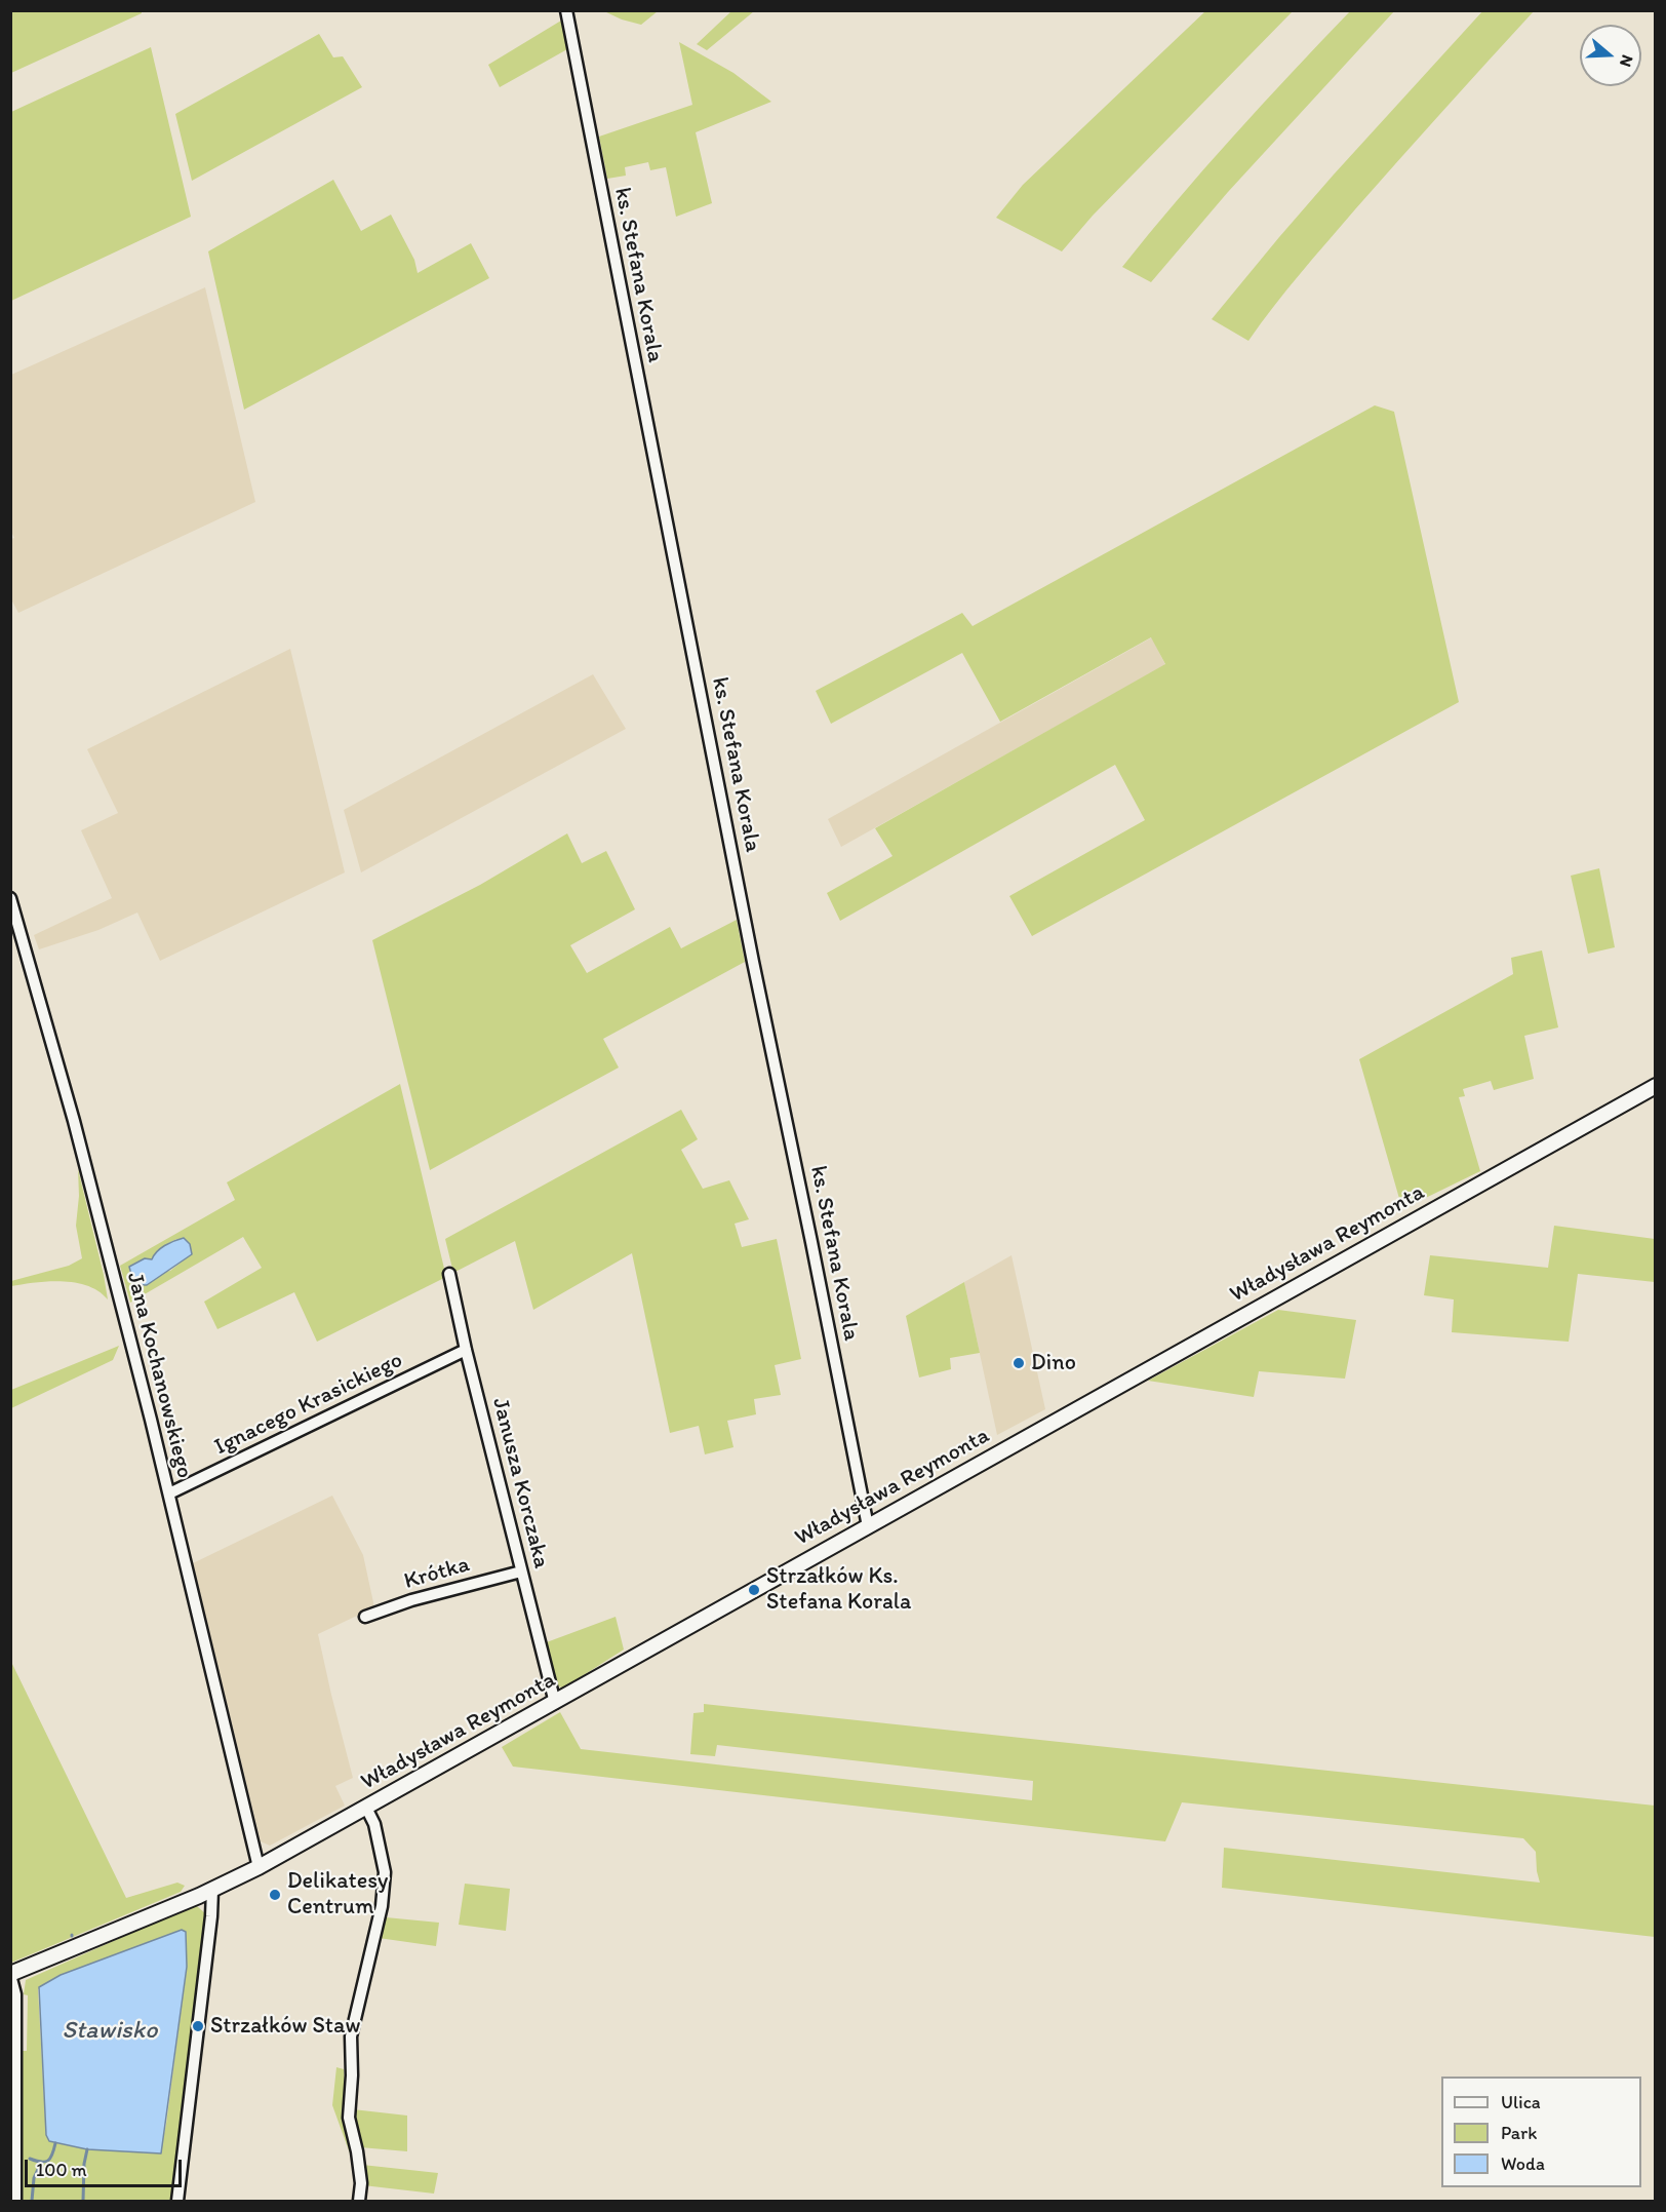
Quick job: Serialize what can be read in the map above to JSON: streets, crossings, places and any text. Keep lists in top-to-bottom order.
{
  "streets": {
    "street": [
      "ks. Stefana Korala",
      "Władysława Reymonta",
      "Jana Kochanowskiego",
      "Ignacego Krasickiego",
      "Janusza Korczaka",
      "Krótka"
    ]
  },
  "crossings": [
    ["ks. Stefana Korala", "Władysława Reymonta"],
    ["Władysława Reymonta", "Jana Kochanowskiego"],
    ["Władysława Reymonta", "Janusza Korczaka"],
    ["Jana Kochanowskiego", "Ignacego Krasickiego"],
    ["Ignacego Krasickiego", "Janusza Korczaka"],
    ["Janusza Korczaka", "Krótka"]
  ],
  "water": ["Stawisko"],
  "places": [
    "Dino",
    "Strzałków Ks. Stefana Korala",
    "Delikatesy Centrum",
    "Strzałków Staw"
  ],
  "legend": ["Ulica", "Park", "Woda"],
  "scale_bar": "100 m",
  "north": "right"
}
